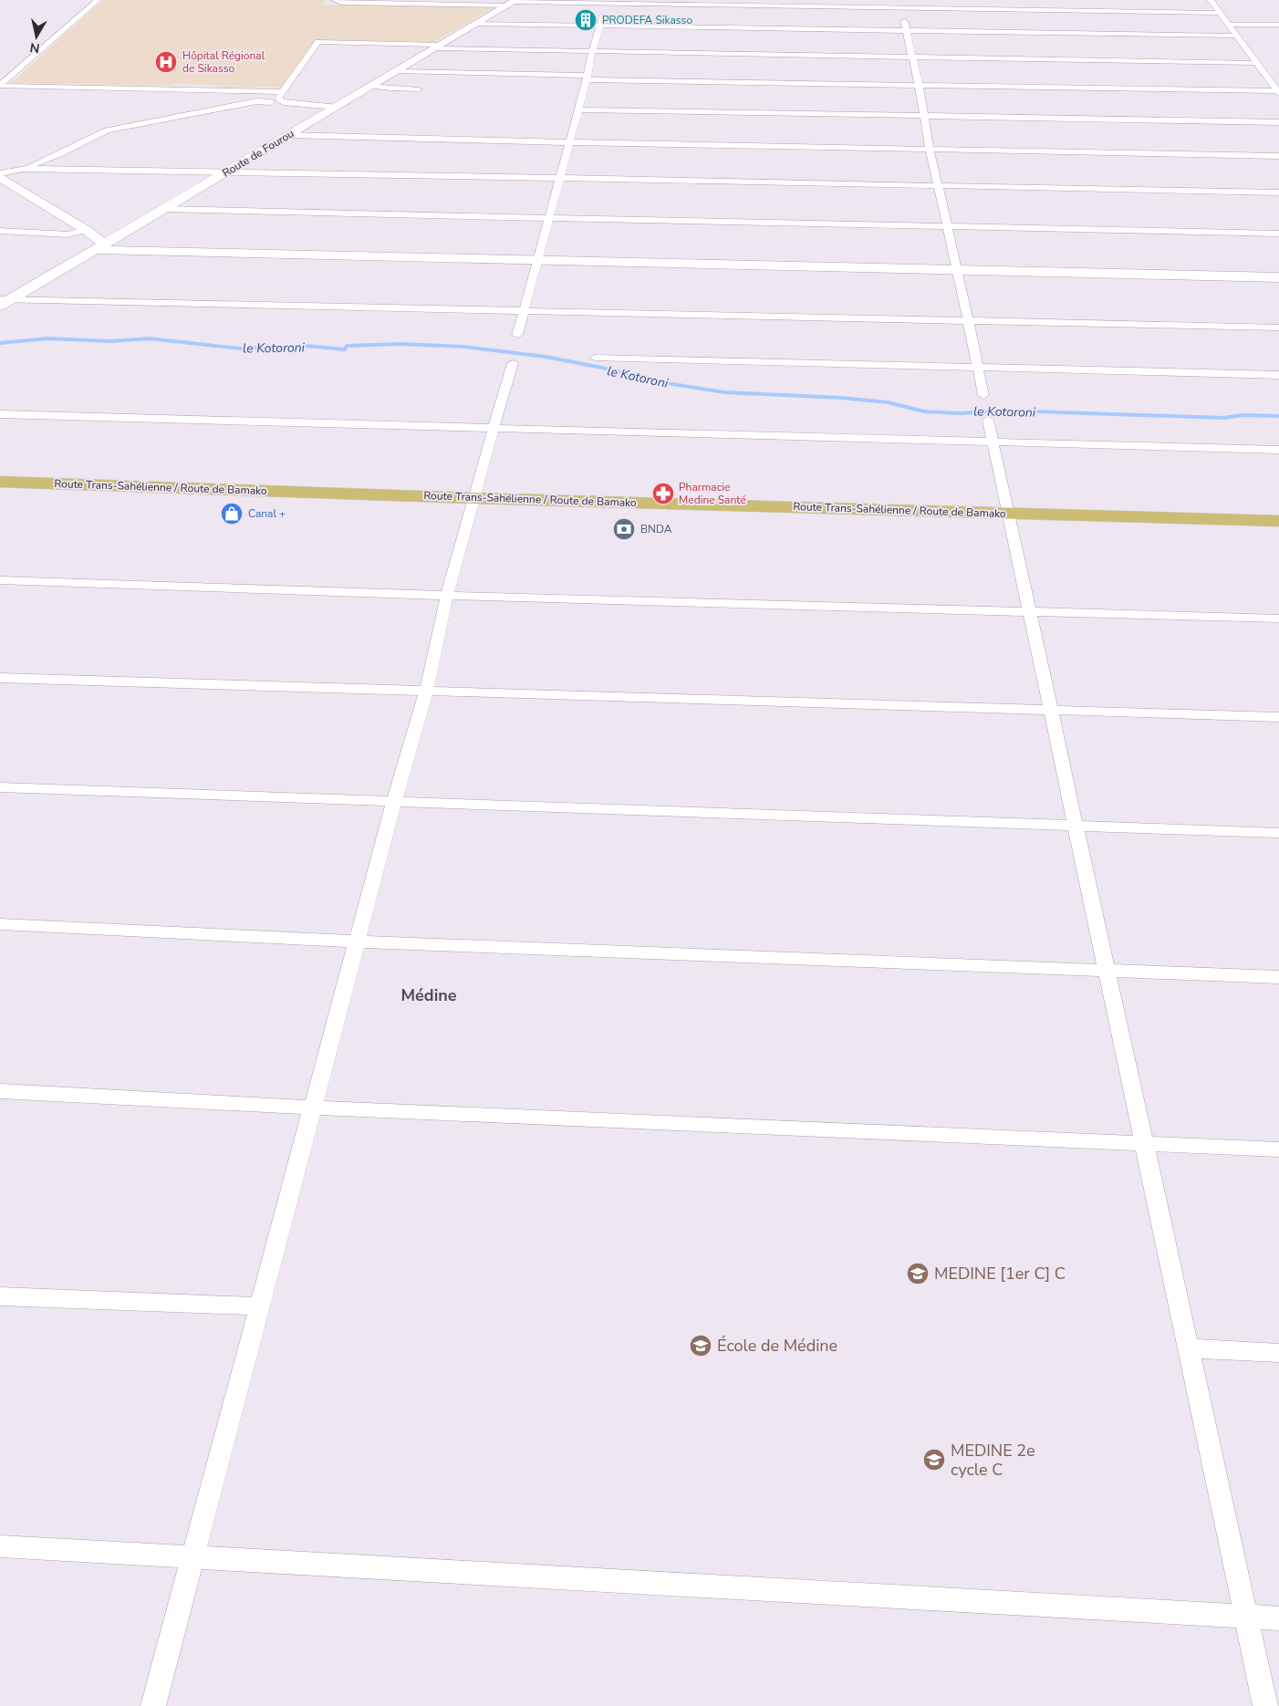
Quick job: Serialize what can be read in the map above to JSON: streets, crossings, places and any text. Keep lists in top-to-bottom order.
{
  "streets": {
    "highway": ["Route Trans-Sahélienne / Route de Bamako"],
    "street": ["Route de Fourou"]
  },
  "districts": ["Médine"],
  "water": ["le Kotoroni"],
  "places": {
    "building": ["PRODEFA Sikasso"],
    "hospital": ["Hôpital Régional de Sikasso"],
    "pharmacy": ["Pharmacie Medine Santé"],
    "shop": ["Canal +"],
    "bank": ["BNDA"],
    "school or university": ["MEDINE [1er C] C", "École de Médine", "MEDINE 2e cycle C"]
  },
  "north": "bottom"
}
